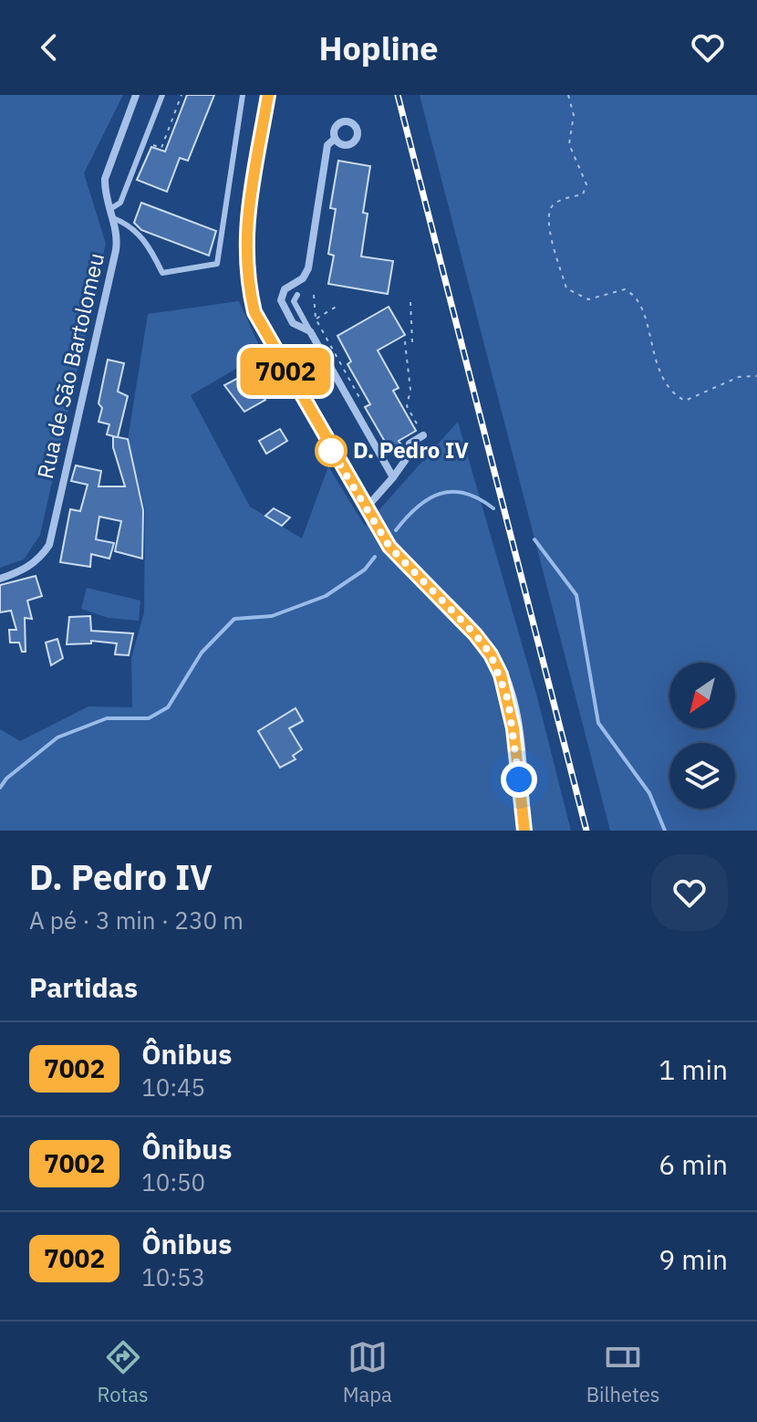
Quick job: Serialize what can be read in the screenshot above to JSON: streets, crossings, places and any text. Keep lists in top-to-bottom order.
{
  "streets": {
    "street": ["Rua de São Bartolomeu"]
  },
  "places": ["D. Pedro IV"],
  "lines": ["bus line 7002"],
  "north": "bottom left",
  "page": {
    "header": "Hopline",
    "on_map": "7002",
    "heading": [
      ["D. Pedro IV", "A pé · 3 min · 230 m"],
      "Partidas"
    ],
    "list": [
      {
        "mark": "7002",
        "name": "Ônibus",
        "note": "10:45",
        "value": "1 min"
      },
      {
        "mark": "7002",
        "name": "Ônibus",
        "note": "10:50",
        "value": "6 min"
      },
      {
        "mark": "7002",
        "name": "Ônibus",
        "note": "10:53",
        "value": "9 min"
      }
    ],
    "tabs": ["Rotas", "Mapa", "Bilhetes"]
  }
}
